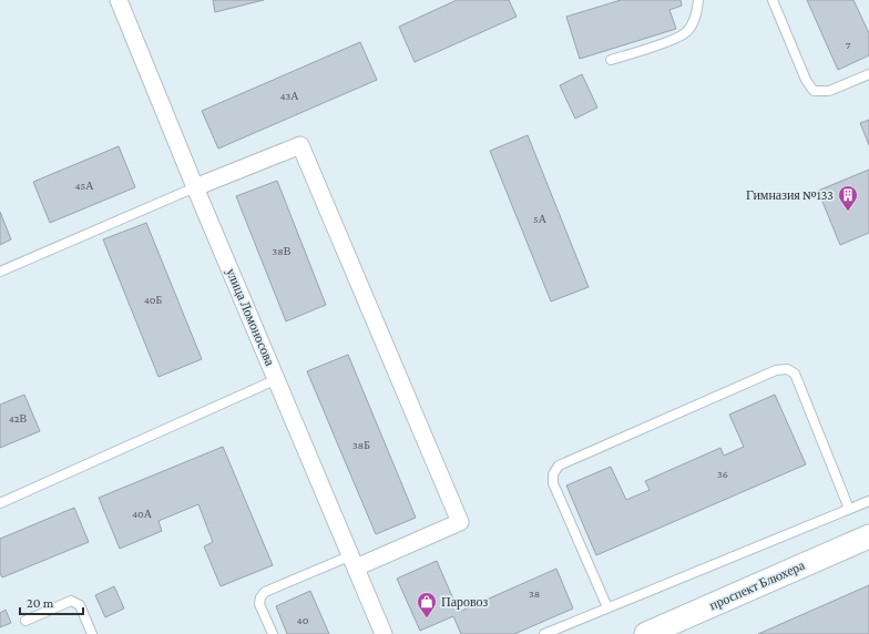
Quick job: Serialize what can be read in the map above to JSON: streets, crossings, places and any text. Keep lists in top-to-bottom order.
{
  "streets": {
    "main road": ["проспект Блюхера"],
    "street": ["улица Ломоносова"]
  },
  "places": {
    "building": ["Гимназия №133"],
    "shop": ["Паровоз"]
  },
  "house_numbers": [
    "7",
    "43А",
    "45А",
    "5А",
    "38В",
    "40Б",
    "42В",
    "38Б",
    "36",
    "40А",
    "38",
    "40"
  ],
  "scale_bar": "20 m"
}
